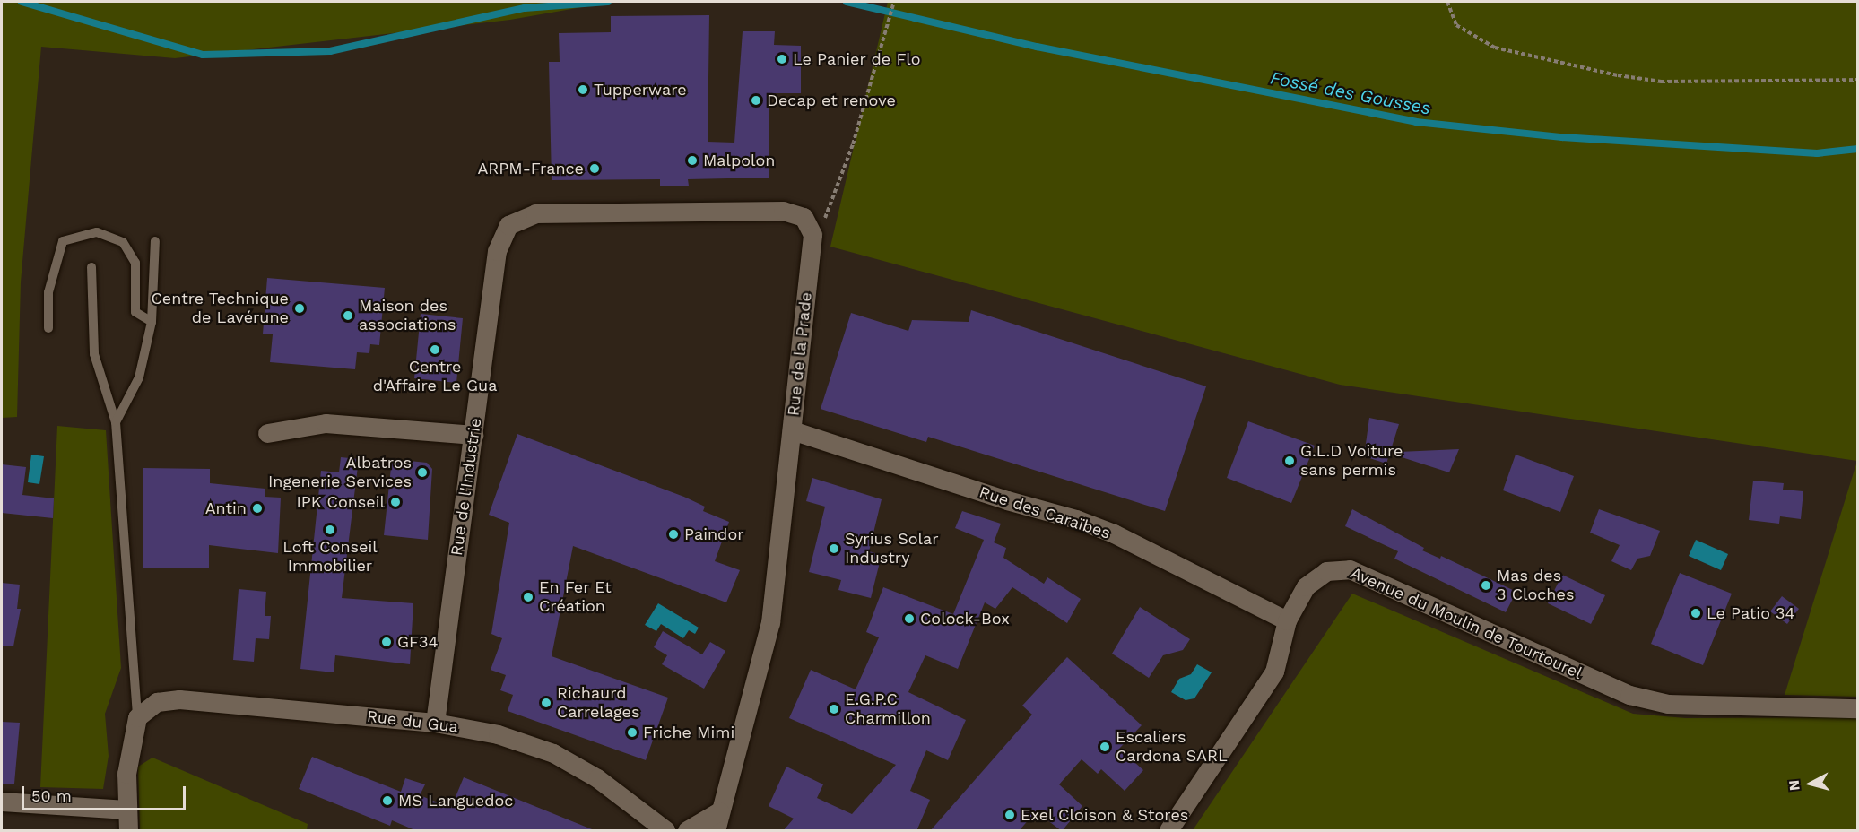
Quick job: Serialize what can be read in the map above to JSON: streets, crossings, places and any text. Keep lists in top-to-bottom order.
{
  "streets": {
    "street": [
      "Rue de la Prade",
      "Rue de l'Industrie",
      "Rue des Caraïbes",
      "Avenue du Moulin de Tourtourel",
      "Rue du Gua"
    ]
  },
  "crossings": [
    ["Rue de la Prade", "Rue de l'Industrie"],
    ["Rue de la Prade", "Rue des Caraïbes"],
    ["Rue de l'Industrie", "Rue du Gua"],
    ["Rue des Caraïbes", "Avenue du Moulin de Tourtourel"]
  ],
  "water": ["Fossé des Gousses"],
  "places": [
    "Le Panier de Flo",
    "Tupperware",
    "Decap et renove",
    "Malpolon",
    "ARPM-France",
    "Centre Technique de Lavérune",
    "Maison des associations",
    "Centre d'Affaire Le Gua",
    "G.L.D Voiture sans permis",
    "Albatros Ingenerie Services",
    "IPK Conseil",
    "Antin",
    "Loft Conseil Immobilier",
    "Paindor",
    "Syrius Solar Industry",
    "Mas des 3 Cloches",
    "En Fer Et Création",
    "Le Patio 34",
    "Colock-Box",
    "GF34",
    "Richaurd Carrelages",
    "E.G.P.C Charmillon",
    "Friche Mimi",
    "Escaliers Cardona SARL",
    "MS Languedoc",
    "Exel Cloison & Stores"
  ],
  "scale_bar": "50 m",
  "north": "left"
}
